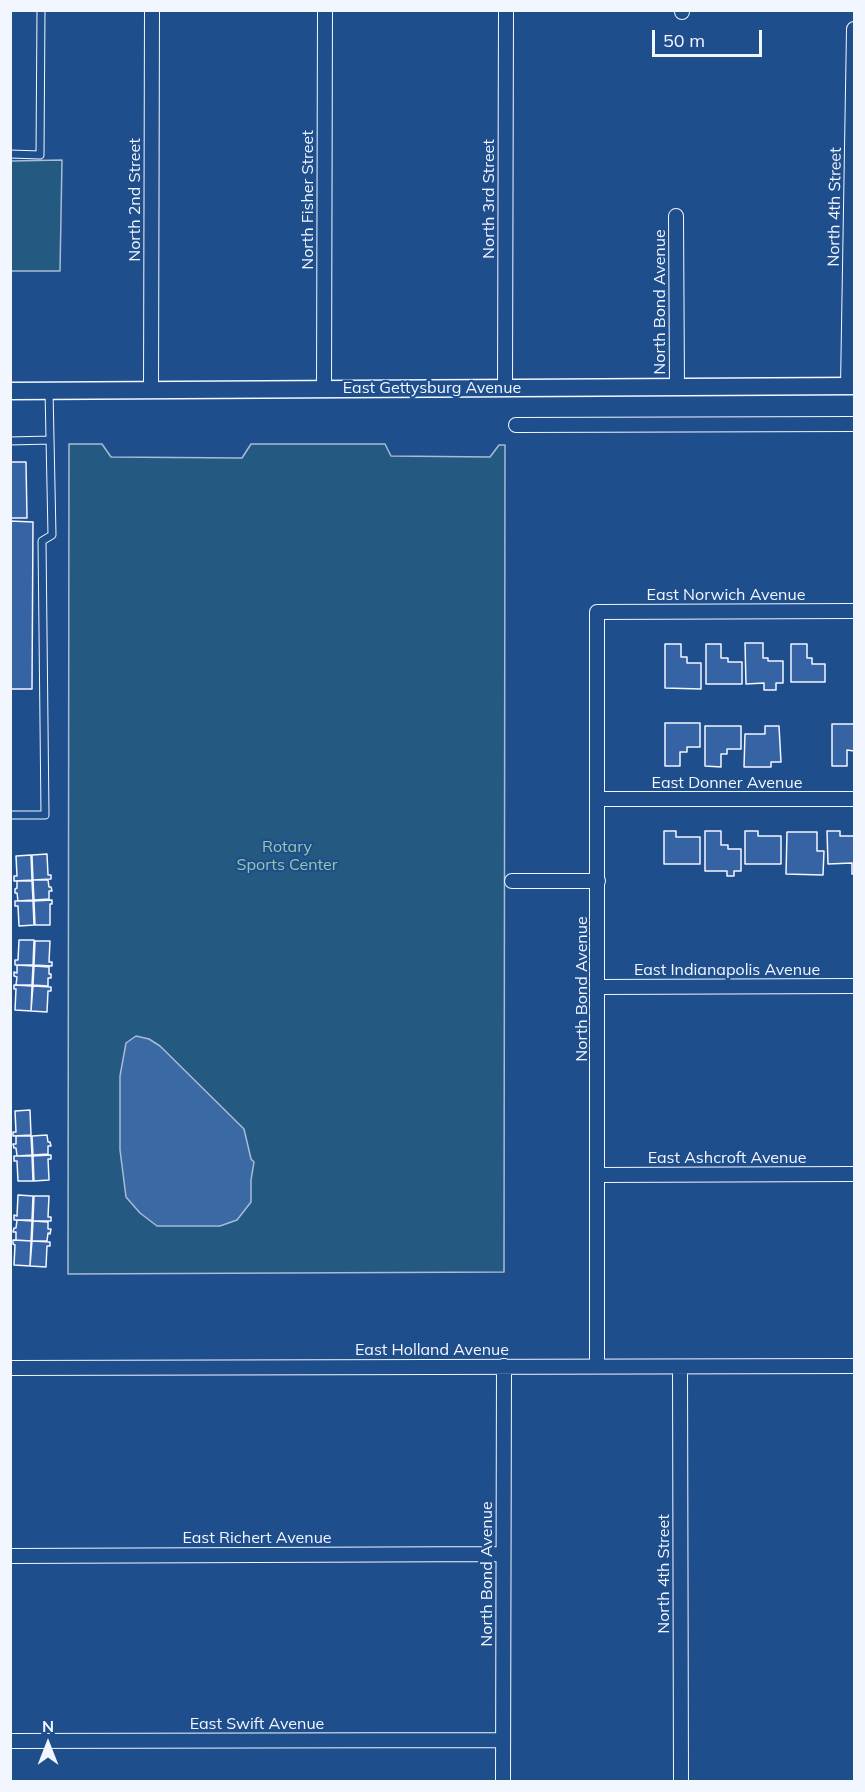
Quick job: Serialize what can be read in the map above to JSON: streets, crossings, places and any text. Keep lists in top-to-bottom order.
{
  "streets": {
    "street": [
      "North 3rd Street",
      "North 2nd Street",
      "North Fisher Street",
      "North 4th Street",
      "North Bond Avenue",
      "East Gettysburg Avenue",
      "East Norwich Avenue",
      "East Donner Avenue",
      "East Indianapolis Avenue",
      "East Ashcroft Avenue",
      "East Holland Avenue",
      "East Richert Avenue",
      "East Swift Avenue"
    ]
  },
  "crossings": [
    ["North 3rd Street", "East Gettysburg Avenue"],
    ["North 2nd Street", "East Gettysburg Avenue"],
    ["North Fisher Street", "East Gettysburg Avenue"],
    ["North 4th Street", "East Gettysburg Avenue"],
    ["North 4th Street", "East Holland Avenue"],
    ["North Bond Avenue", "East Gettysburg Avenue"],
    ["North Bond Avenue", "East Norwich Avenue"],
    ["North Bond Avenue", "East Donner Avenue"],
    ["North Bond Avenue", "East Indianapolis Avenue"],
    ["North Bond Avenue", "East Ashcroft Avenue"],
    ["North Bond Avenue", "East Holland Avenue"],
    ["North Bond Avenue", "East Richert Avenue"],
    ["North Bond Avenue", "East Swift Avenue"]
  ],
  "parks": ["Rotary Sports Center"],
  "scale_bar": "50 m",
  "north": "top"
}
